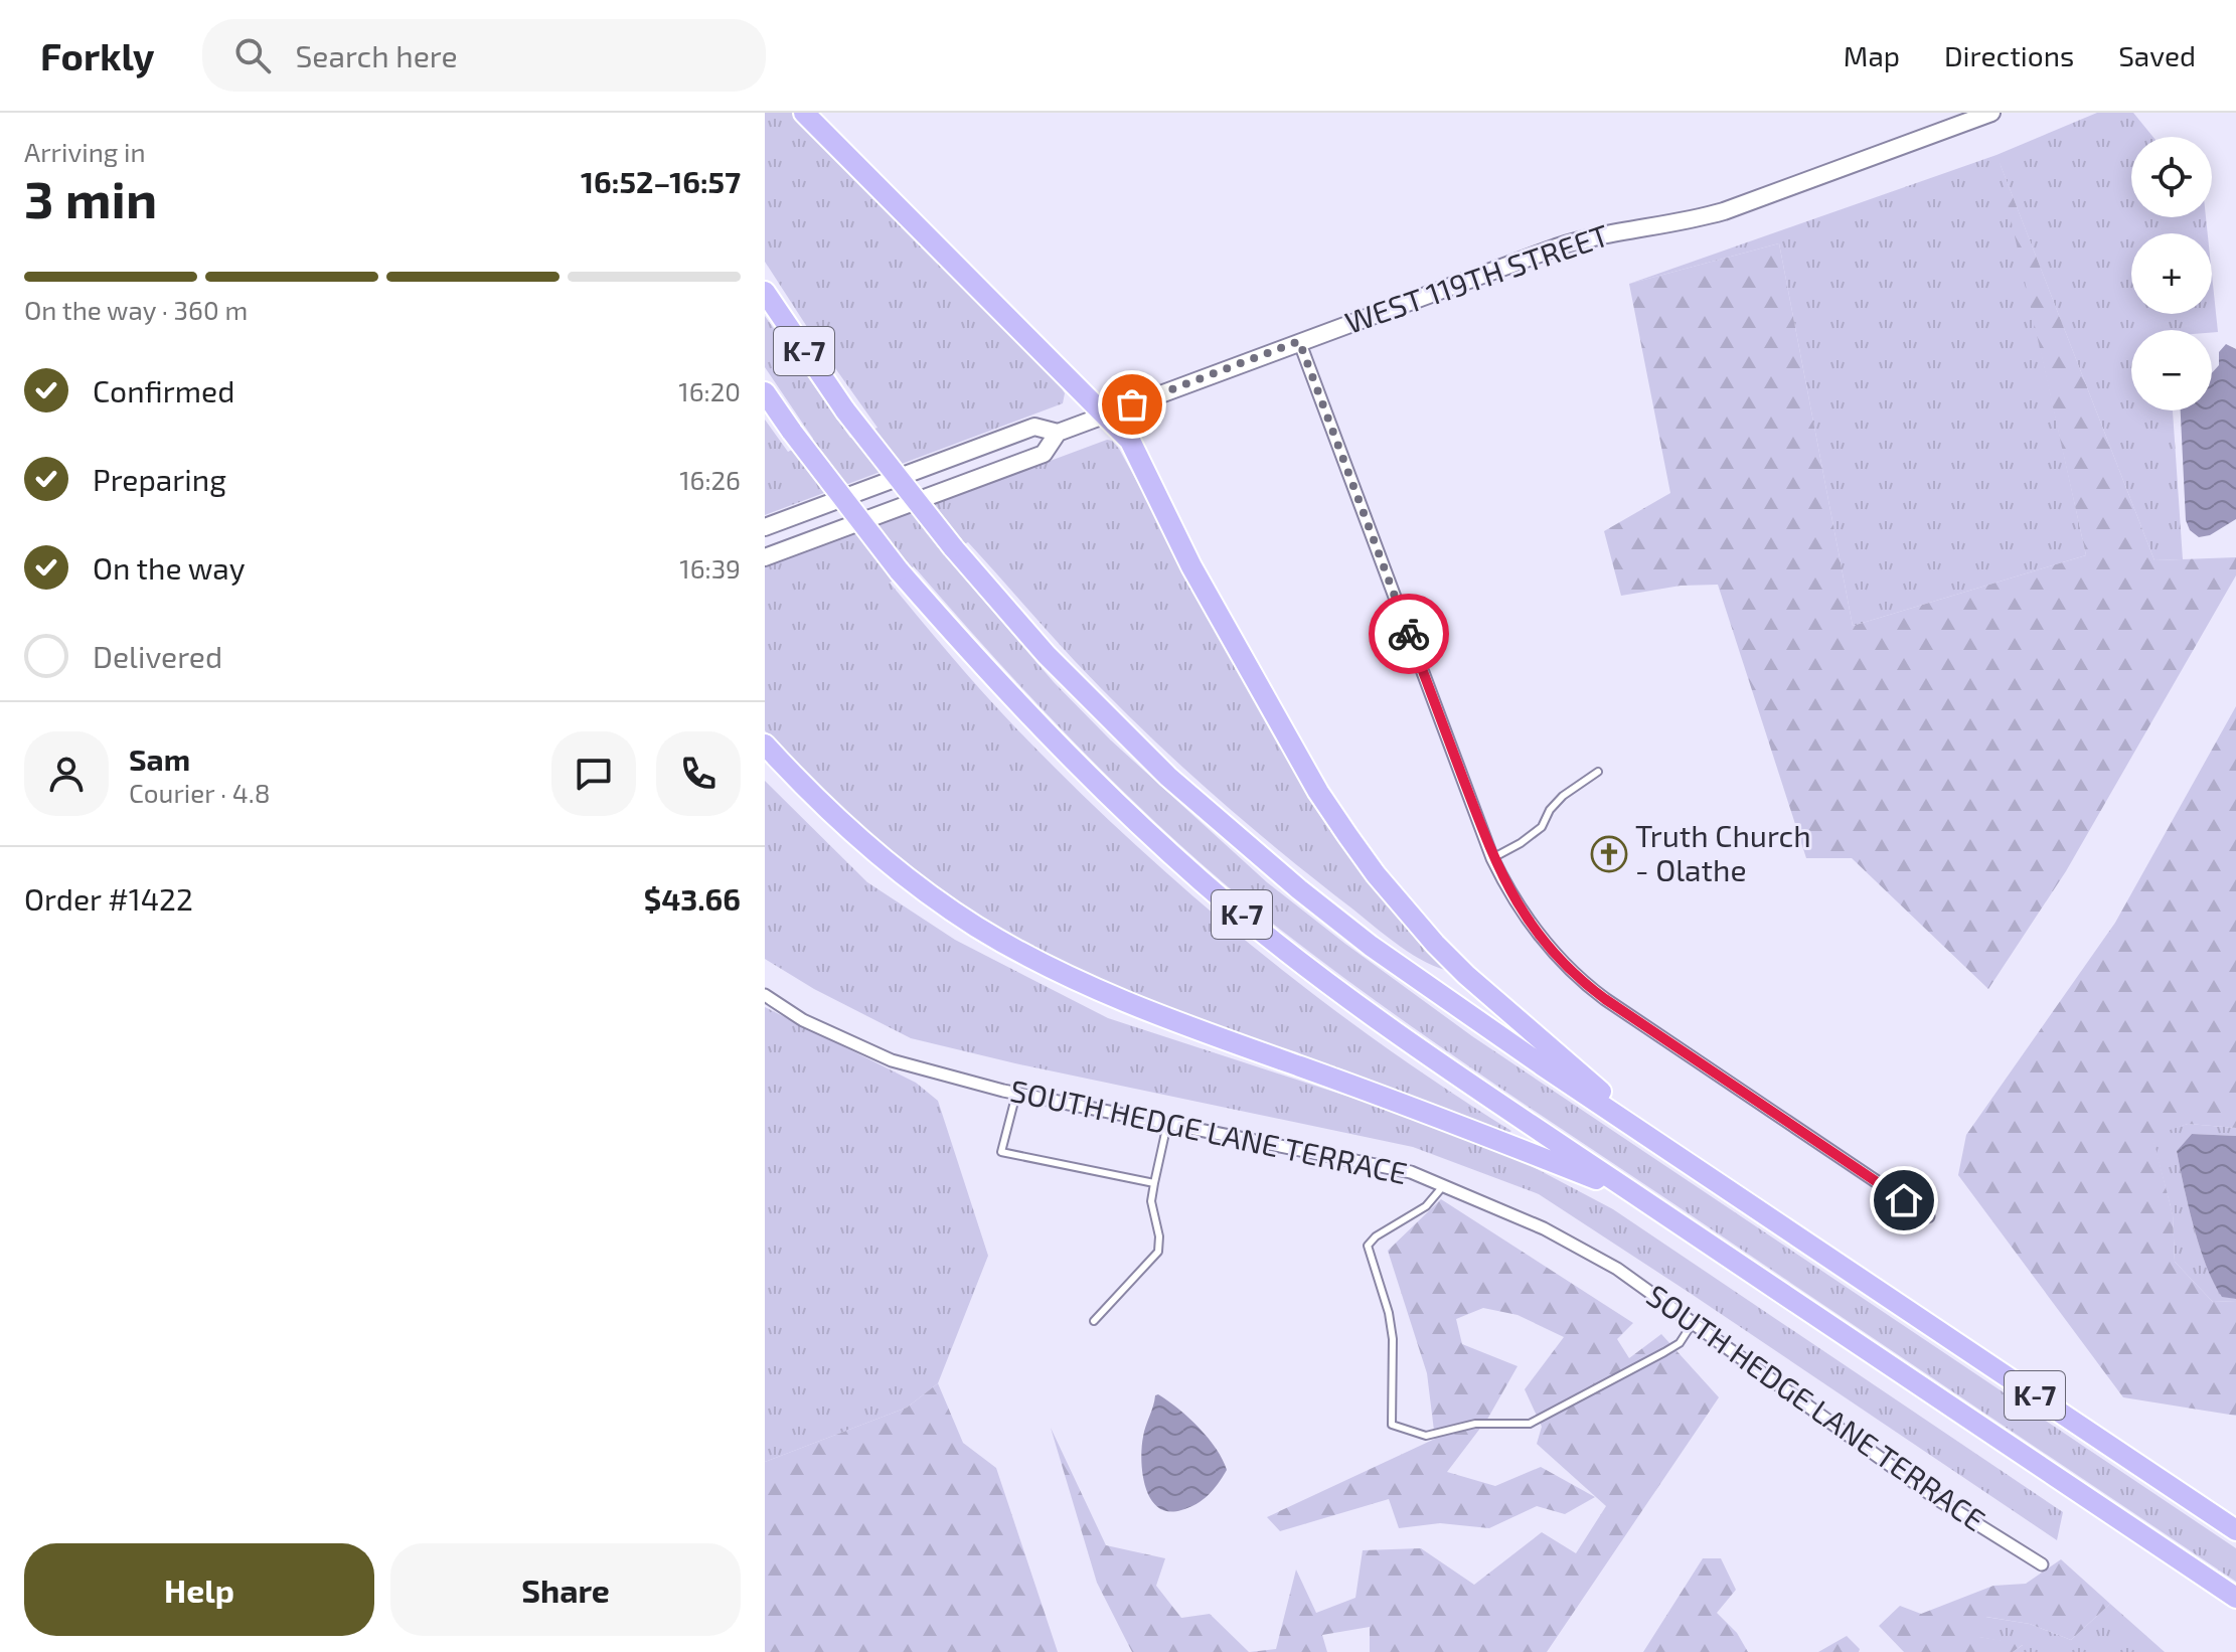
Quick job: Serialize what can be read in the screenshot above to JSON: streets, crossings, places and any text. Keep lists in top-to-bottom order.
{
  "streets": {
    "highway": ["K-7"],
    "main road": ["WEST 119TH STREET"],
    "street": ["SOUTH HEDGE LANE TERRACE"]
  },
  "places": {
    "church": ["Truth Church - Olathe"]
  },
  "page": {
    "header": "Forkly",
    "search": "Search here",
    "nav": ["Map", "Directions", "Saved"],
    "heading": ["3 min", "Arriving in", "16:52–16:57"],
    "panel": [
      "Sam",
      "Courier · 4.8",
      "Order #1422",
      "$43.66"
    ],
    "map_buttons": ["+", "−"],
    "bar": "On the way · 360 m",
    "list": [
      ["Confirmed", "16:20"],
      ["Preparing", "16:26"],
      ["On the way", "16:39"],
      "Delivered"
    ],
    "buttons": ["Help", "Share"]
  }
}
